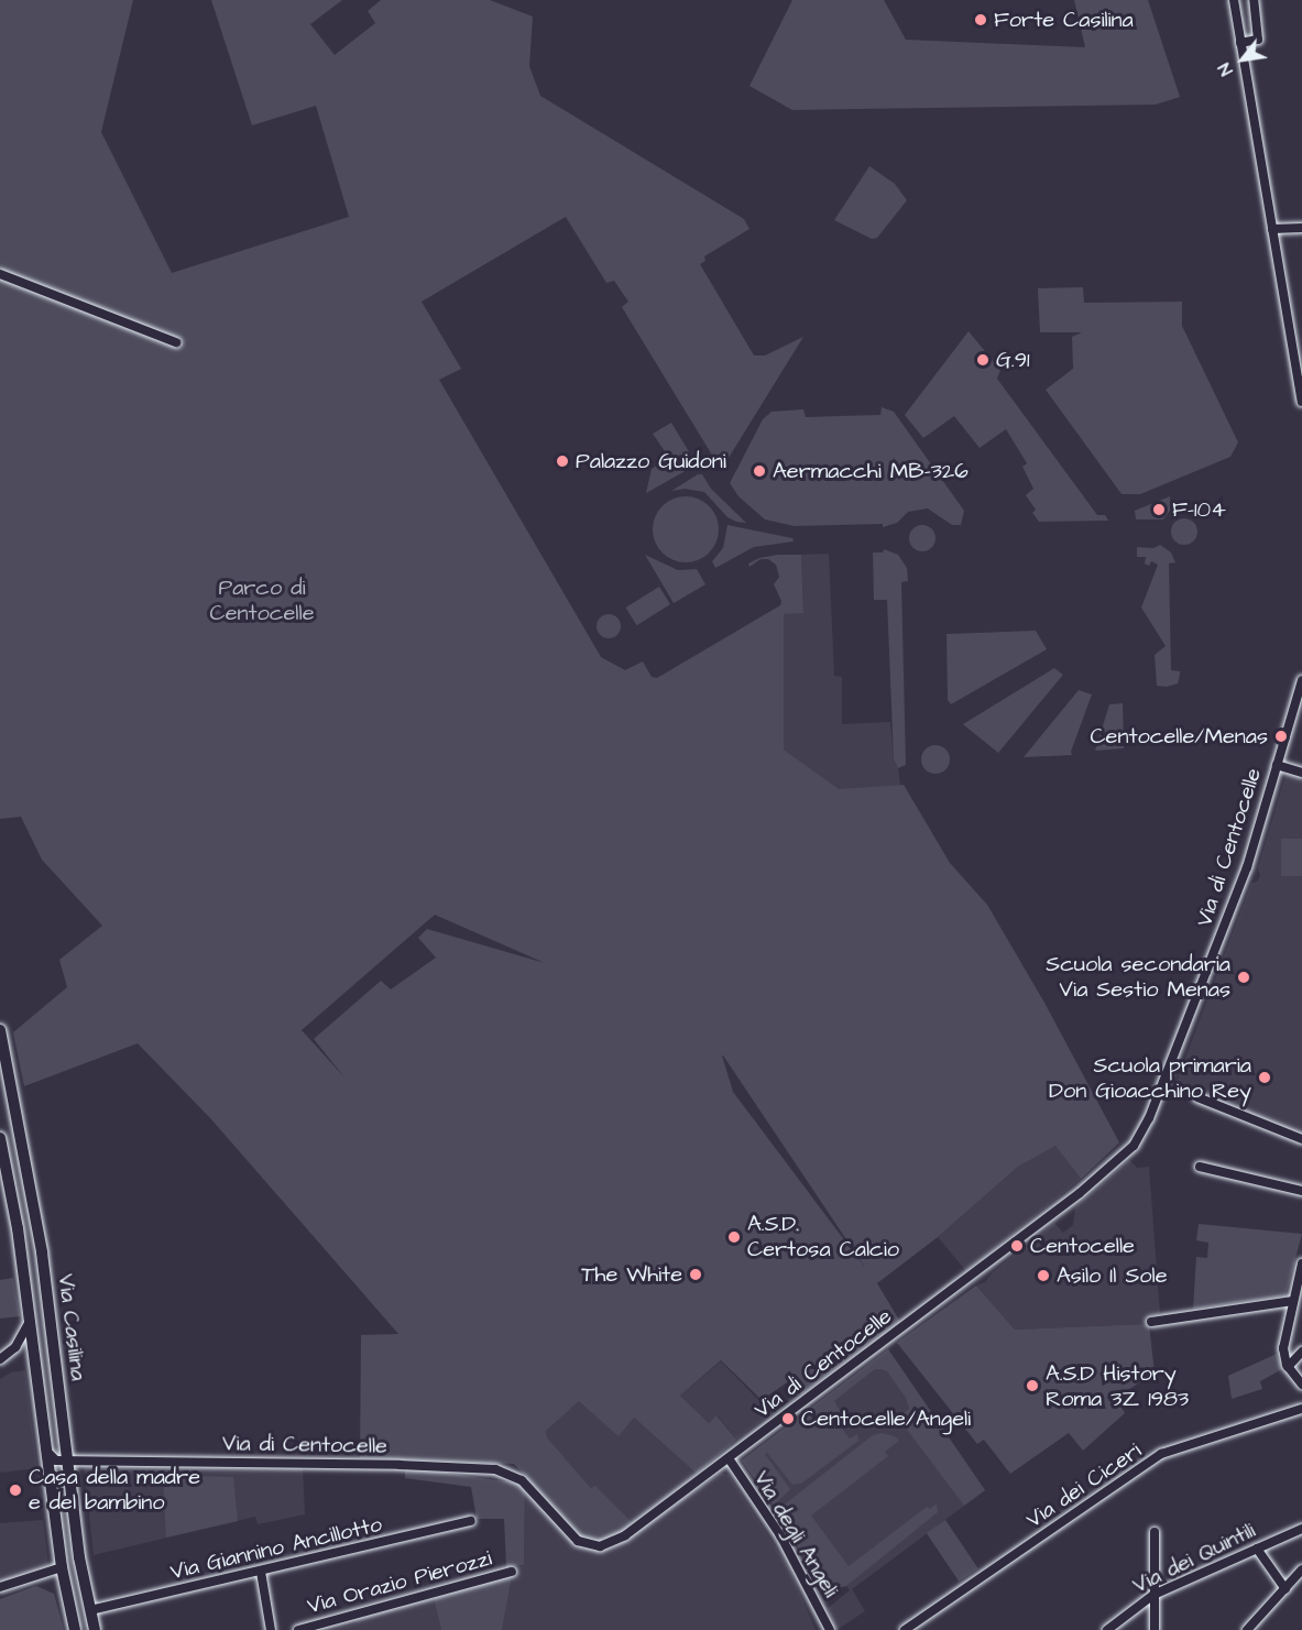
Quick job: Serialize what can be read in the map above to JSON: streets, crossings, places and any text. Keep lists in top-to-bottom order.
{
  "streets": {
    "main road": ["Via Casilina"],
    "street": [
      "Via di Centocelle",
      "Via dei Ciceri",
      "Via degli Angeli",
      "Via Giannino Ancillotto",
      "Via dei Quintili",
      "Via Orazio Pierozzi"
    ]
  },
  "crossings": [
    ["Via di Centocelle", "Via Casilina"],
    ["Via di Centocelle", "Via degli Angeli"],
    ["Via Casilina", "Via Giannino Ancillotto"]
  ],
  "parks": ["Parco di Centocelle"],
  "places": [
    "Forte Casilina",
    "G.91",
    "Palazzo Guidoni",
    "Aermacchi MB-326",
    "F-104",
    "Centocelle/Menas",
    "Scuola secondaria Via Sestio Menas",
    "Scuola primaria Don Gioacchino Rey",
    "A.S.D. Certosa Calcio",
    "Centocelle",
    "The White",
    "Asilo Il Sole",
    "A.S.D History Roma 3Z 1983",
    "Centocelle/Angeli",
    "Casa della madre e del bambino"
  ],
  "north": "bottom left"
}
